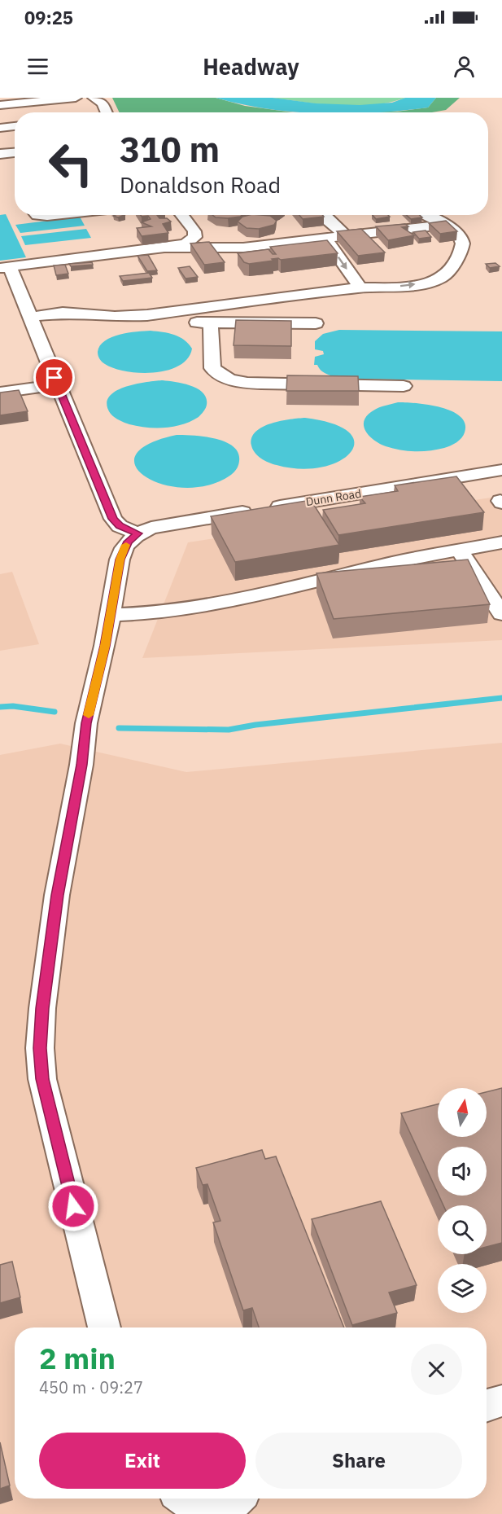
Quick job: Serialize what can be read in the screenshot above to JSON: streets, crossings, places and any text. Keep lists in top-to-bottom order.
{
  "streets": {
    "street": ["Dunn Road"]
  },
  "north": "top",
  "page": {
    "status": "09:25",
    "header": "Headway",
    "turn": ["310 m", "Donaldson Road"],
    "heading": ["2 min", "450 m · 09:27"],
    "buttons": ["Exit", "Share"]
  }
}
